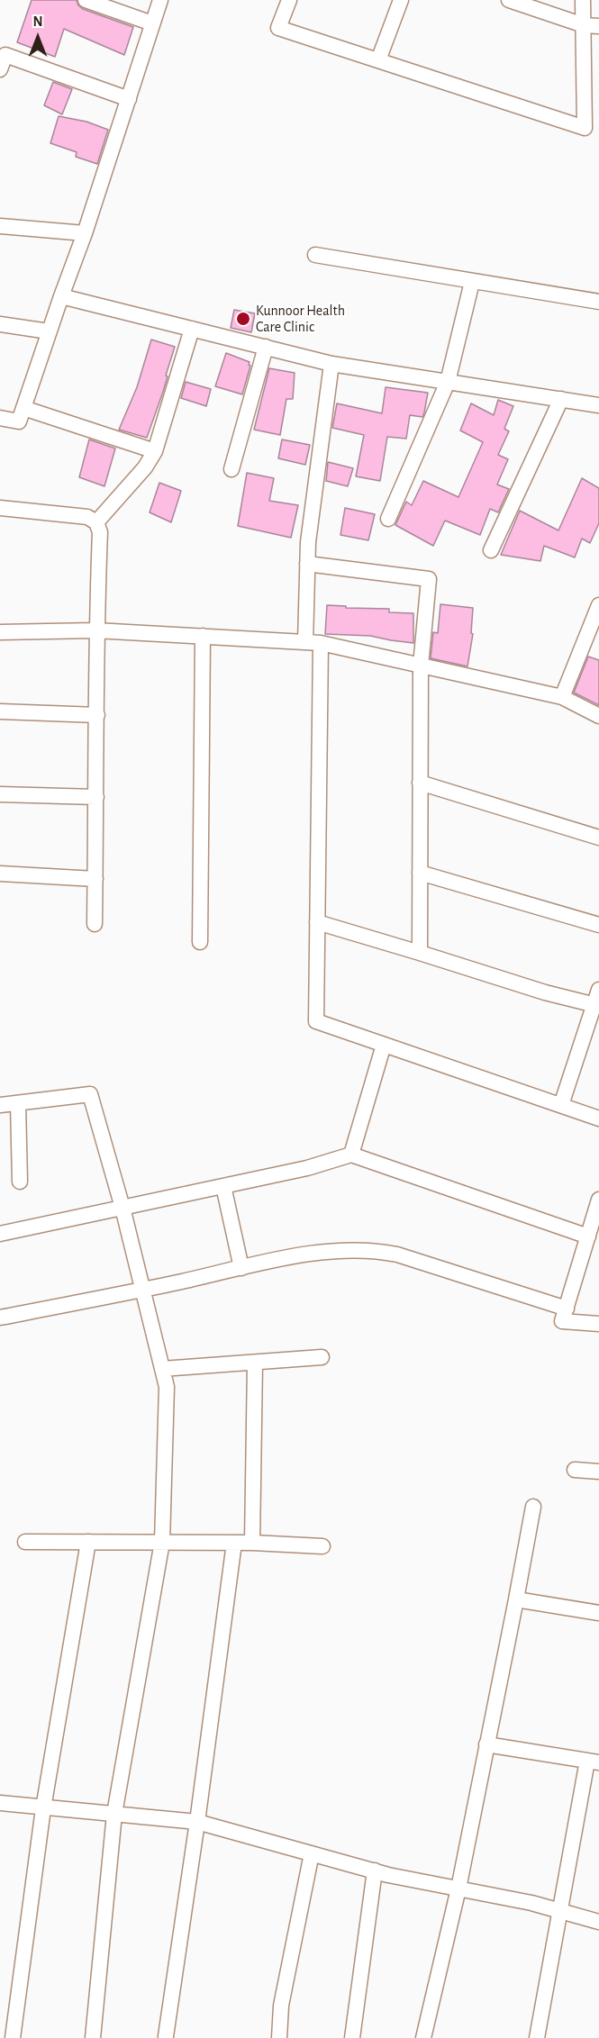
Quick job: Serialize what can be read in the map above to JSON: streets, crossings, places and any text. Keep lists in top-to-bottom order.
{
  "places": ["Kunnoor Health Care Clinic"],
  "north": "top"
}
